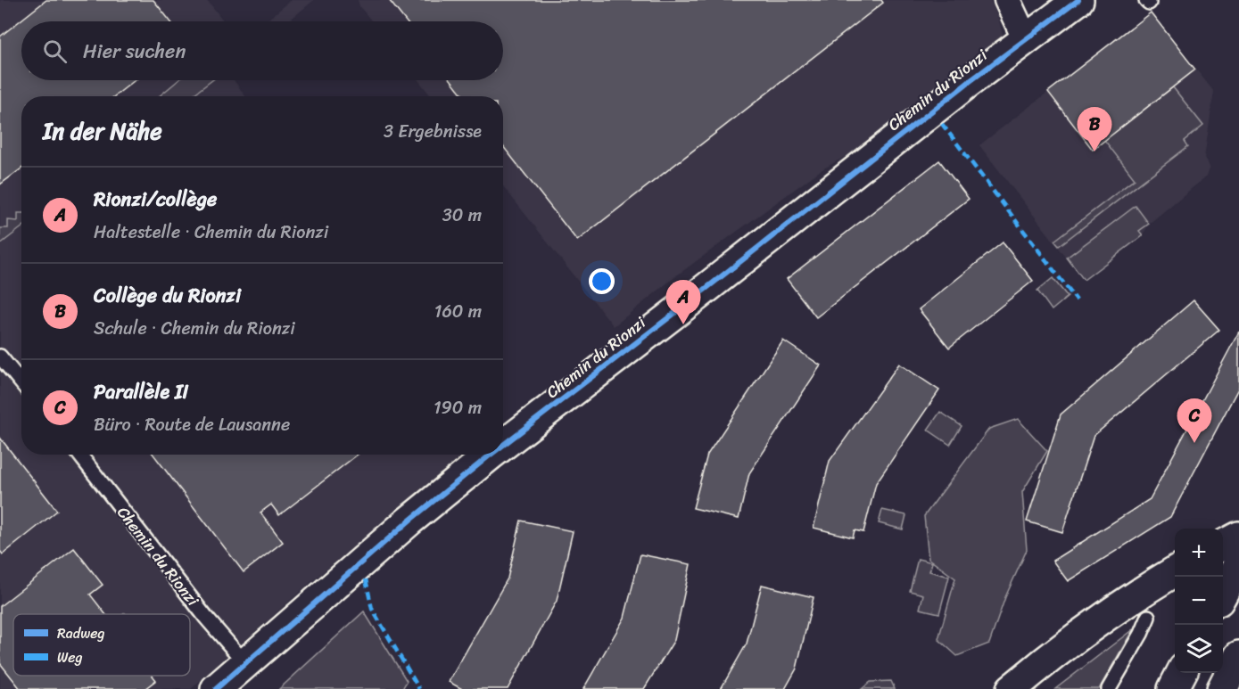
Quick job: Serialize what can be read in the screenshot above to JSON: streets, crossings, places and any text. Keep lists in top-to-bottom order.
{
  "streets": {
    "main road": ["Chemin du Rionzi"]
  },
  "legend": ["Radweg", "Weg"],
  "page": {
    "search": "Hier suchen",
    "heading": ["In der Nähe", "3 Ergebnisse"],
    "pins": ["B", "A", "C"],
    "list": [
      {
        "mark": "A",
        "name": "Rionzi/collège",
        "note": "Haltestelle · Chemin du Rionzi",
        "value": "30 m"
      },
      {
        "mark": "B",
        "name": "Collège du Rionzi",
        "note": "Schule · Chemin du Rionzi",
        "value": "160 m"
      },
      {
        "mark": "C",
        "name": "Parallèle II",
        "note": "Büro · Route de Lausanne",
        "value": "190 m"
      }
    ],
    "map_buttons": ["+", "−"]
  }
}
